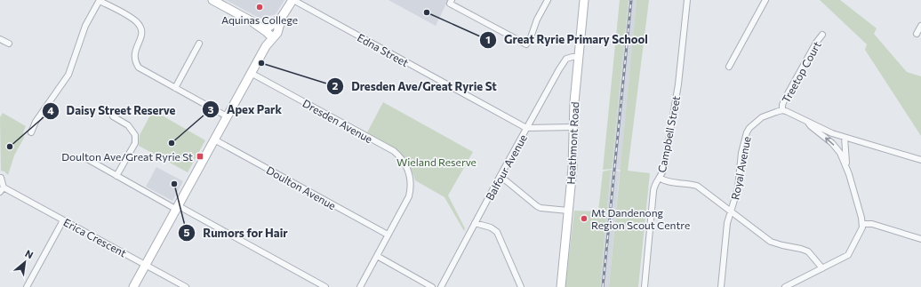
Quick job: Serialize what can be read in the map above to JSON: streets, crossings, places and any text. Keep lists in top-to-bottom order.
{
  "streets": {
    "street": [
      "Edna Street",
      "Treetop Court",
      "Dresden Avenue",
      "Campbell Street",
      "Heathmont Road",
      "Balfour Avenue",
      "Royal Avenue",
      "Doulton Avenue",
      "Erica Crescent"
    ]
  },
  "crossings": [
    ["Edna Street", "Heathmont Road"],
    ["Edna Street", "Balfour Avenue"],
    ["Treetop Court", "Royal Avenue"],
    ["Dresden Avenue", "Doulton Avenue"],
    ["Heathmont Road", "Balfour Avenue"]
  ],
  "parks": ["Wieland Reserve"],
  "places": {
    "other": [
      "Aquinas College",
      "Great Ryrie Primary School",
      "Dresden Ave/Great Ryrie St",
      "Apex Park",
      "Daisy Street Reserve",
      "Rumors for Hair",
      "Mt Dandenong Region Scout Centre"
    ],
    "transit": ["Doulton Ave/Great Ryrie St"]
  },
  "north": "top right"
}
